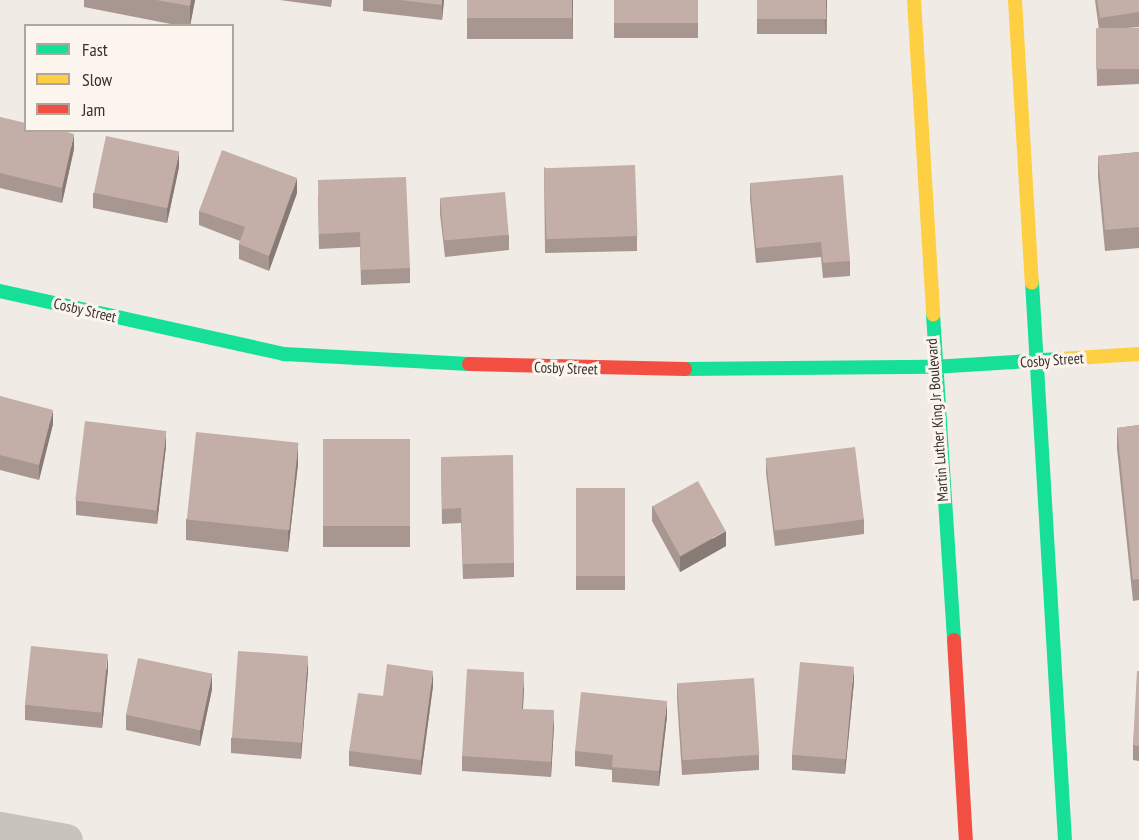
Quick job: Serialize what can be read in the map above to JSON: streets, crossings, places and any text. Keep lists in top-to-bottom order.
{
  "streets": {
    "main road": ["Cosby Street", "Martin Luther King Jr Boulevard"]
  },
  "crossings": [
    ["Cosby Street", "Martin Luther King Jr Boulevard"]
  ],
  "legend": ["Fast", "Slow", "Jam"]
}
